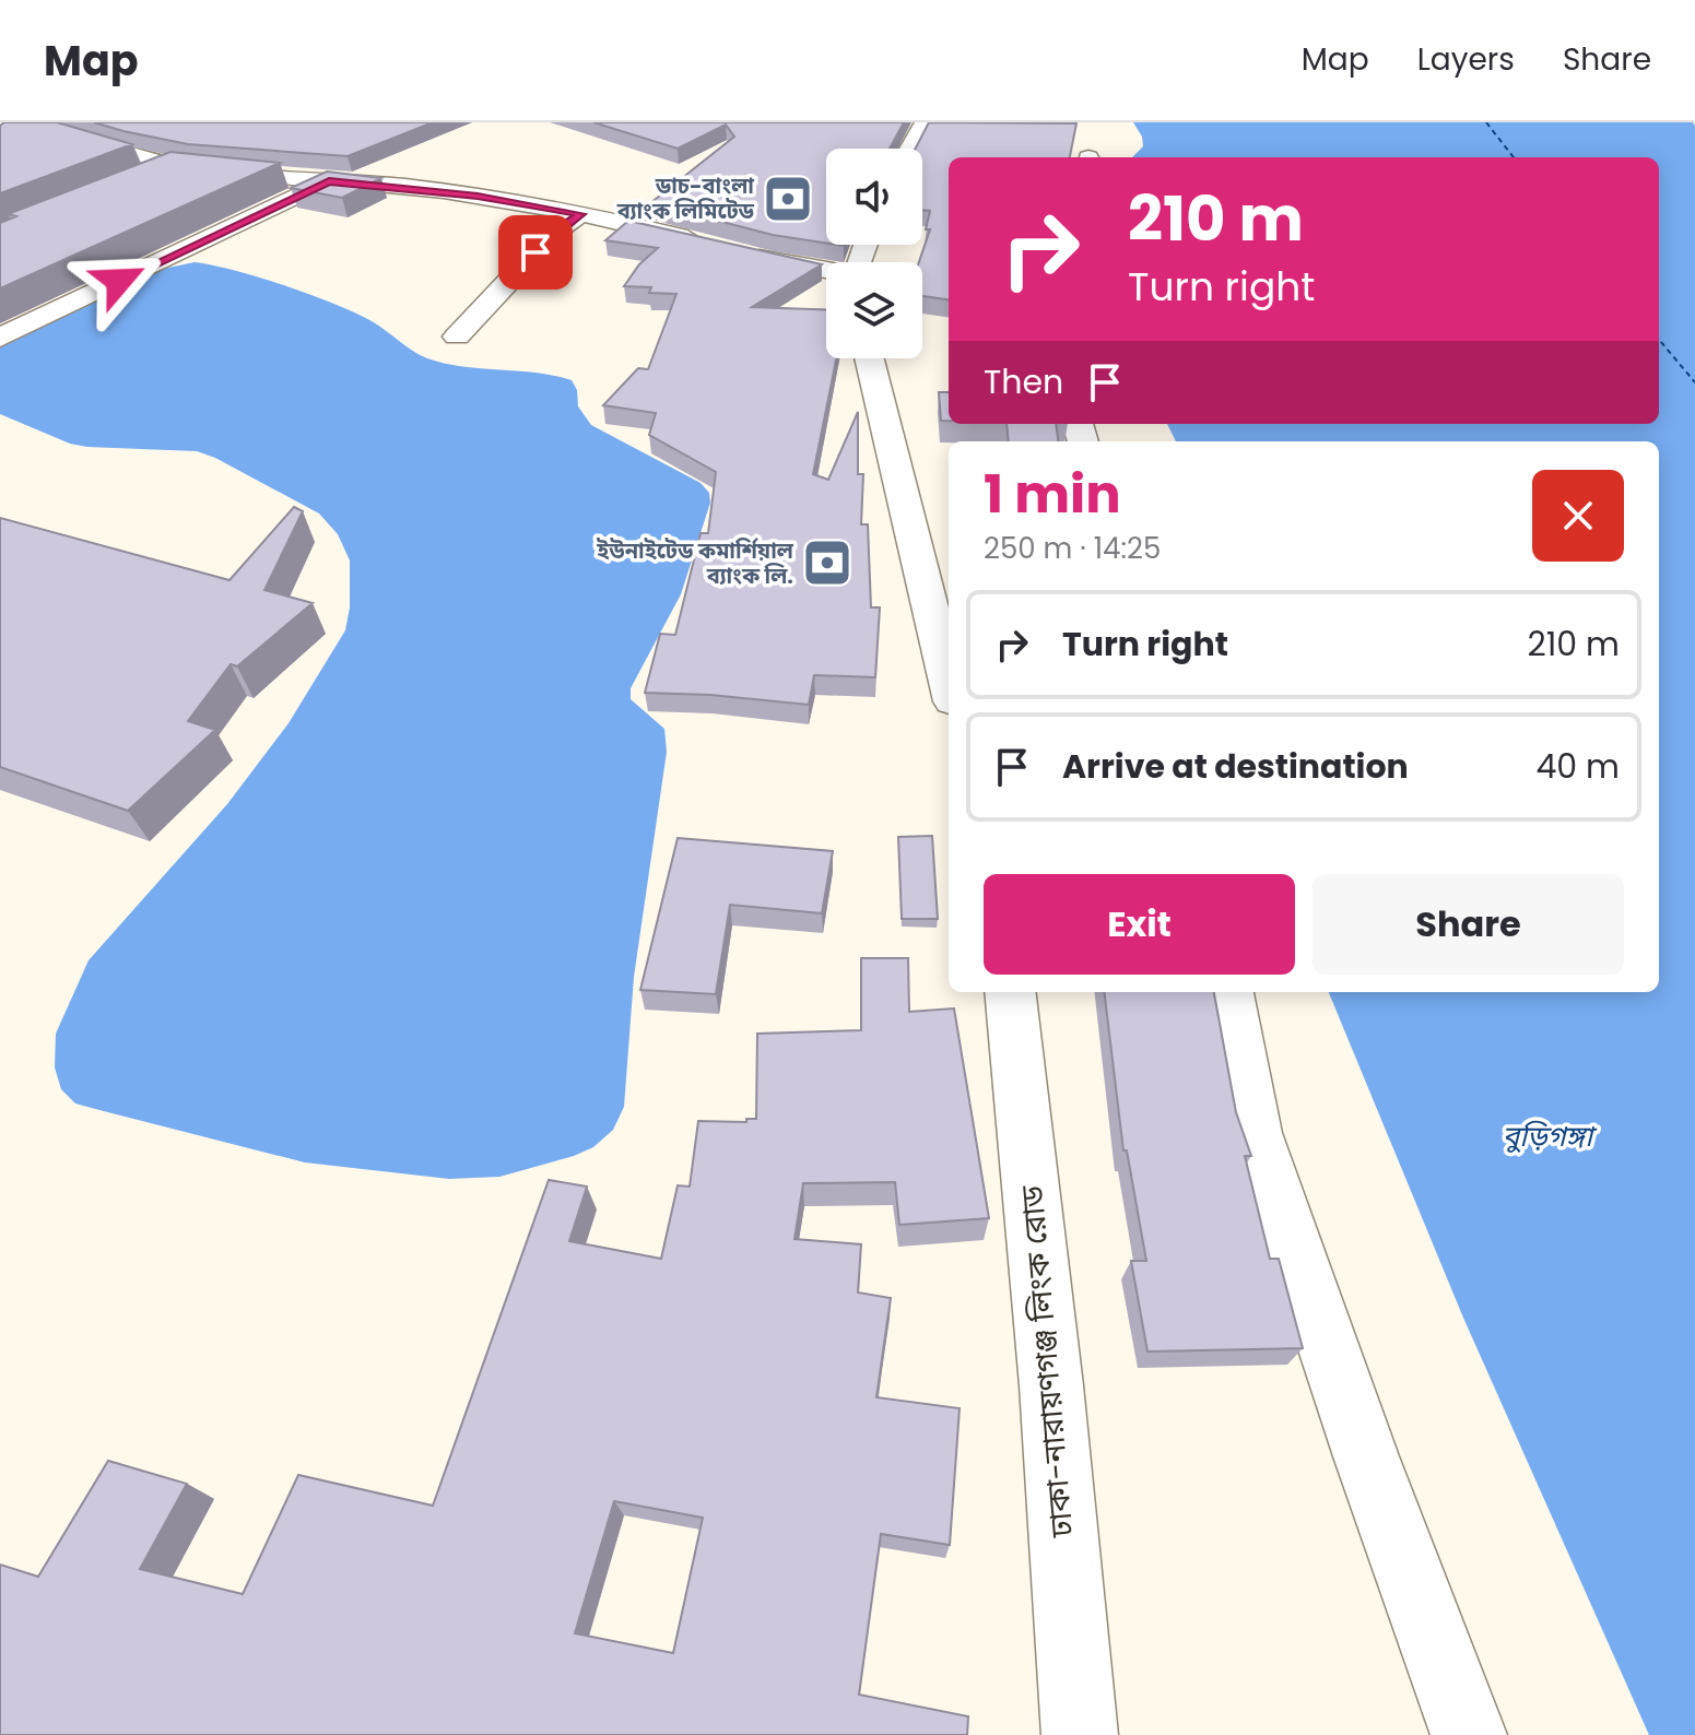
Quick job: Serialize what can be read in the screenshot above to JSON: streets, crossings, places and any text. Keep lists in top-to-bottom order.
{
  "streets": {
    "main road": ["ঢাকা-নারায়ণগঞ্জ লিংক রোড"]
  },
  "water": ["বুড়িগঙ্গা"],
  "places": {
    "bank": ["ডাচ-বাংলা ব্যাংক লিমিটেড", "ইউনাইটেড কমার্শিয়াল ব্যাংক লি."]
  },
  "page": {
    "header": "Map",
    "nav": ["Map", "Layers", "Share"],
    "turn": ["210 m", "Turn right"],
    "then": "Then",
    "heading": ["1 min", "250 m · 14:25"],
    "list": [
      {
        "name": "Turn right",
        "value": "210 m"
      },
      {
        "name": "Arrive at destination",
        "value": "40 m"
      }
    ],
    "buttons": ["Exit", "Share"]
  }
}
